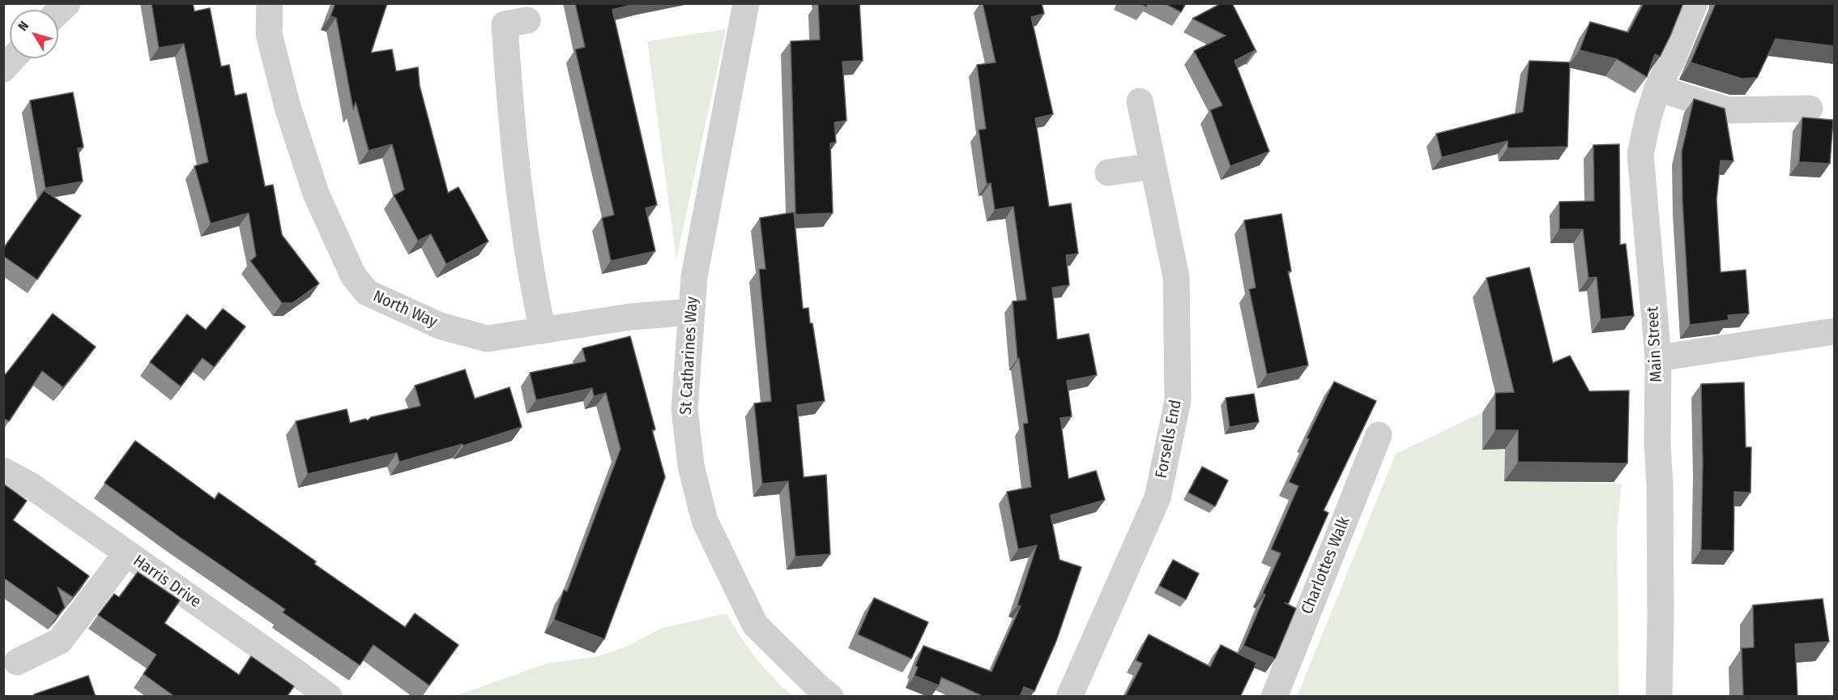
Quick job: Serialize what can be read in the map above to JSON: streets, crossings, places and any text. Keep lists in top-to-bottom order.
{
  "streets": {
    "street": [
      "North Way",
      "Main Street",
      "St Catharines Way",
      "Forsells End",
      "Charlottes Walk",
      "Harris Drive"
    ]
  },
  "crossings": [
    ["North Way", "St Catharines Way"]
  ],
  "north": "top left"
}
